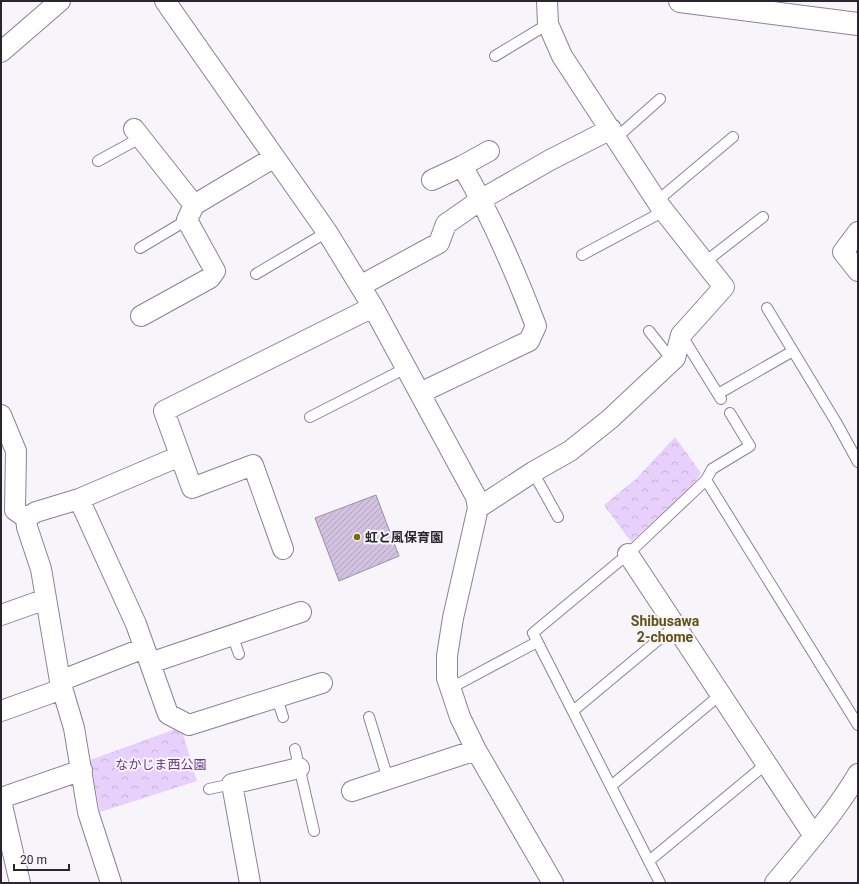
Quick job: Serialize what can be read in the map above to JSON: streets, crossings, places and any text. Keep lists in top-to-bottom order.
{
  "districts": ["Shibusawa 2-chome"],
  "parks": ["なかじま西公園"],
  "places": ["虹と風保育園"],
  "scale_bar": "20 m"
}
